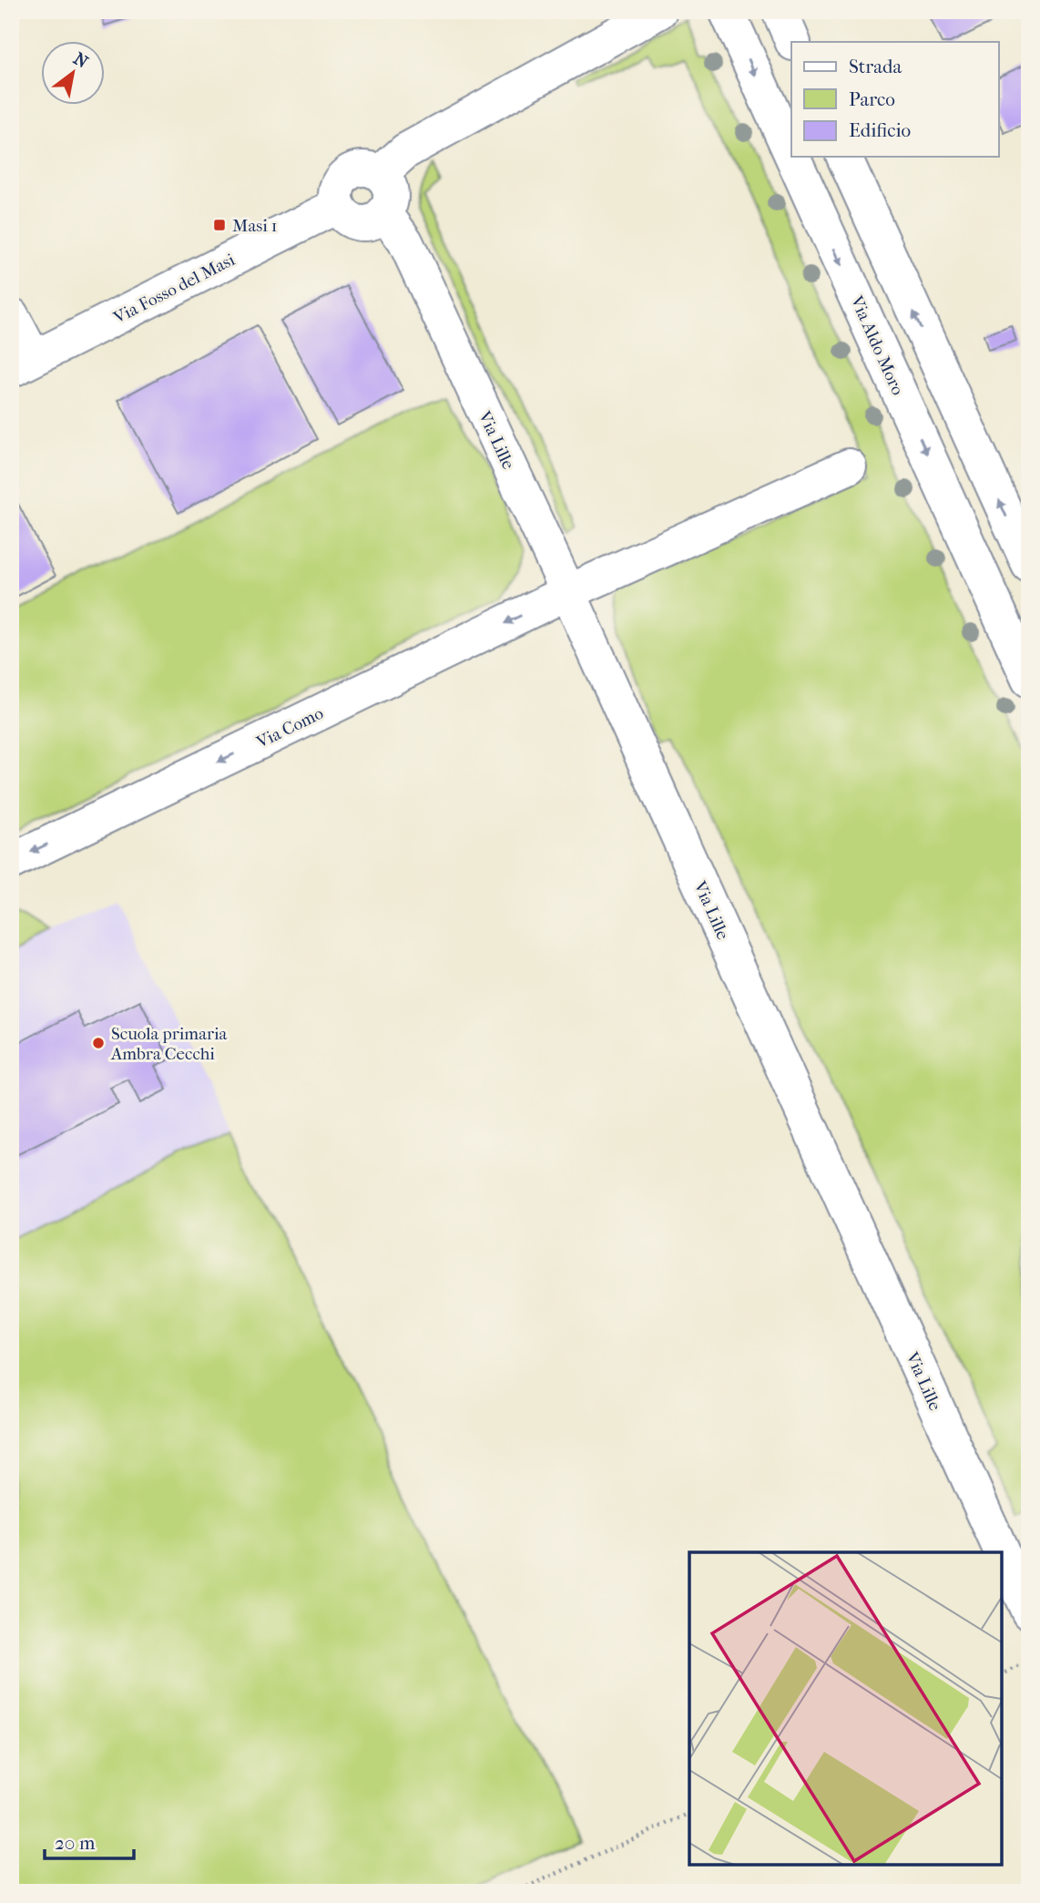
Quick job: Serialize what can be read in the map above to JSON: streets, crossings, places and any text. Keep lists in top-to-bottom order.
{
  "streets": {
    "street": [
      "Via Fosso del Masi",
      "Via Aldo Moro",
      "Via Lille",
      "Via Como"
    ]
  },
  "crossings": [
    ["Via Fosso del Masi", "Via Lille"],
    ["Via Lille", "Via Como"]
  ],
  "one_way": ["Via Como"],
  "places": {
    "transit": ["Masi 1"],
    "other": ["Scuola primaria Ambra Cecchi"]
  },
  "legend": ["Strada", "Parco", "Edificio"],
  "scale_bar": "20 m",
  "north": "top right"
}
